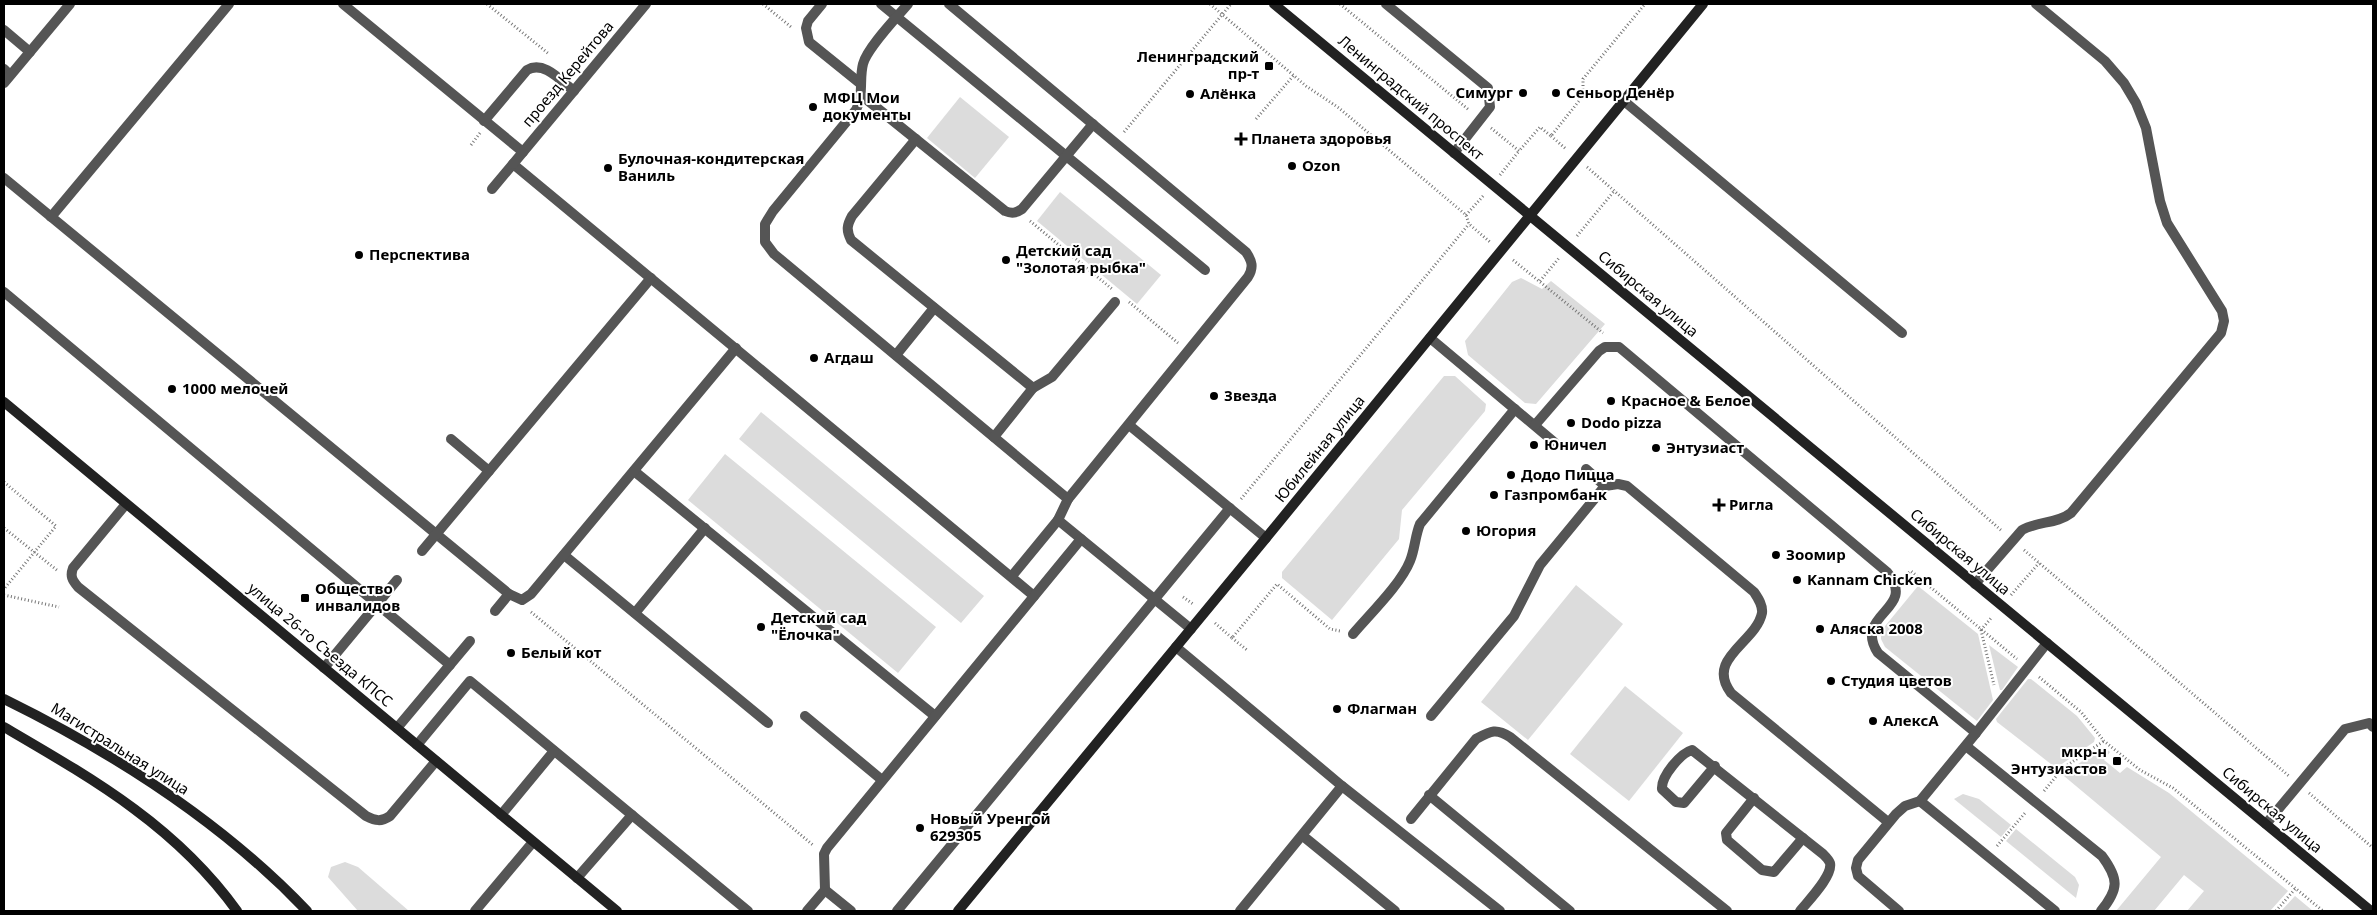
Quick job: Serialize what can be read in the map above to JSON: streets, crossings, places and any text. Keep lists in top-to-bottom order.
{
  "streets": {
    "main road": [
      "Ленинградский проспект",
      "Сибирская улица",
      "Юбилейная улица",
      "улица 26-го Съезда КПСС",
      "Магистральная улица"
    ],
    "street": ["проезд Керейтова"]
  },
  "crossings": [
    ["Ленинградский проспект", "Сибирская улица"],
    ["Ленинградский проспект", "Юбилейная улица"],
    ["Сибирская улица", "Юбилейная улица"]
  ],
  "places": {
    "transit": ["Ленинградский пр-т", "Общество инвалидов", "мкр-н Энтузиастов"],
    "other": [
      "Симург",
      "Сеньор Денёр",
      "Алёнка",
      "МФЦ Мои документы",
      "Ozon",
      "Булочная-кондитерская Ваниль",
      "Перспектива",
      "Детский сад \"Золотая рыбка\"",
      "Агдаш",
      "1000 мелочей",
      "Звезда",
      "Красное & Белое",
      "Dodo pizza",
      "Юничел",
      "Энтузиаст",
      "Додо Пицца",
      "Газпромбанк",
      "Югория",
      "Зоомир",
      "Kannam Chicken",
      "Детский сад \"Ёлочка\"",
      "Аляска 2008",
      "Белый кот",
      "Студия цветов",
      "Флагман",
      "АлексА",
      "Новый Уренгой 629305"
    ],
    "health": ["Планета здоровья", "Ригла"]
  }
}
